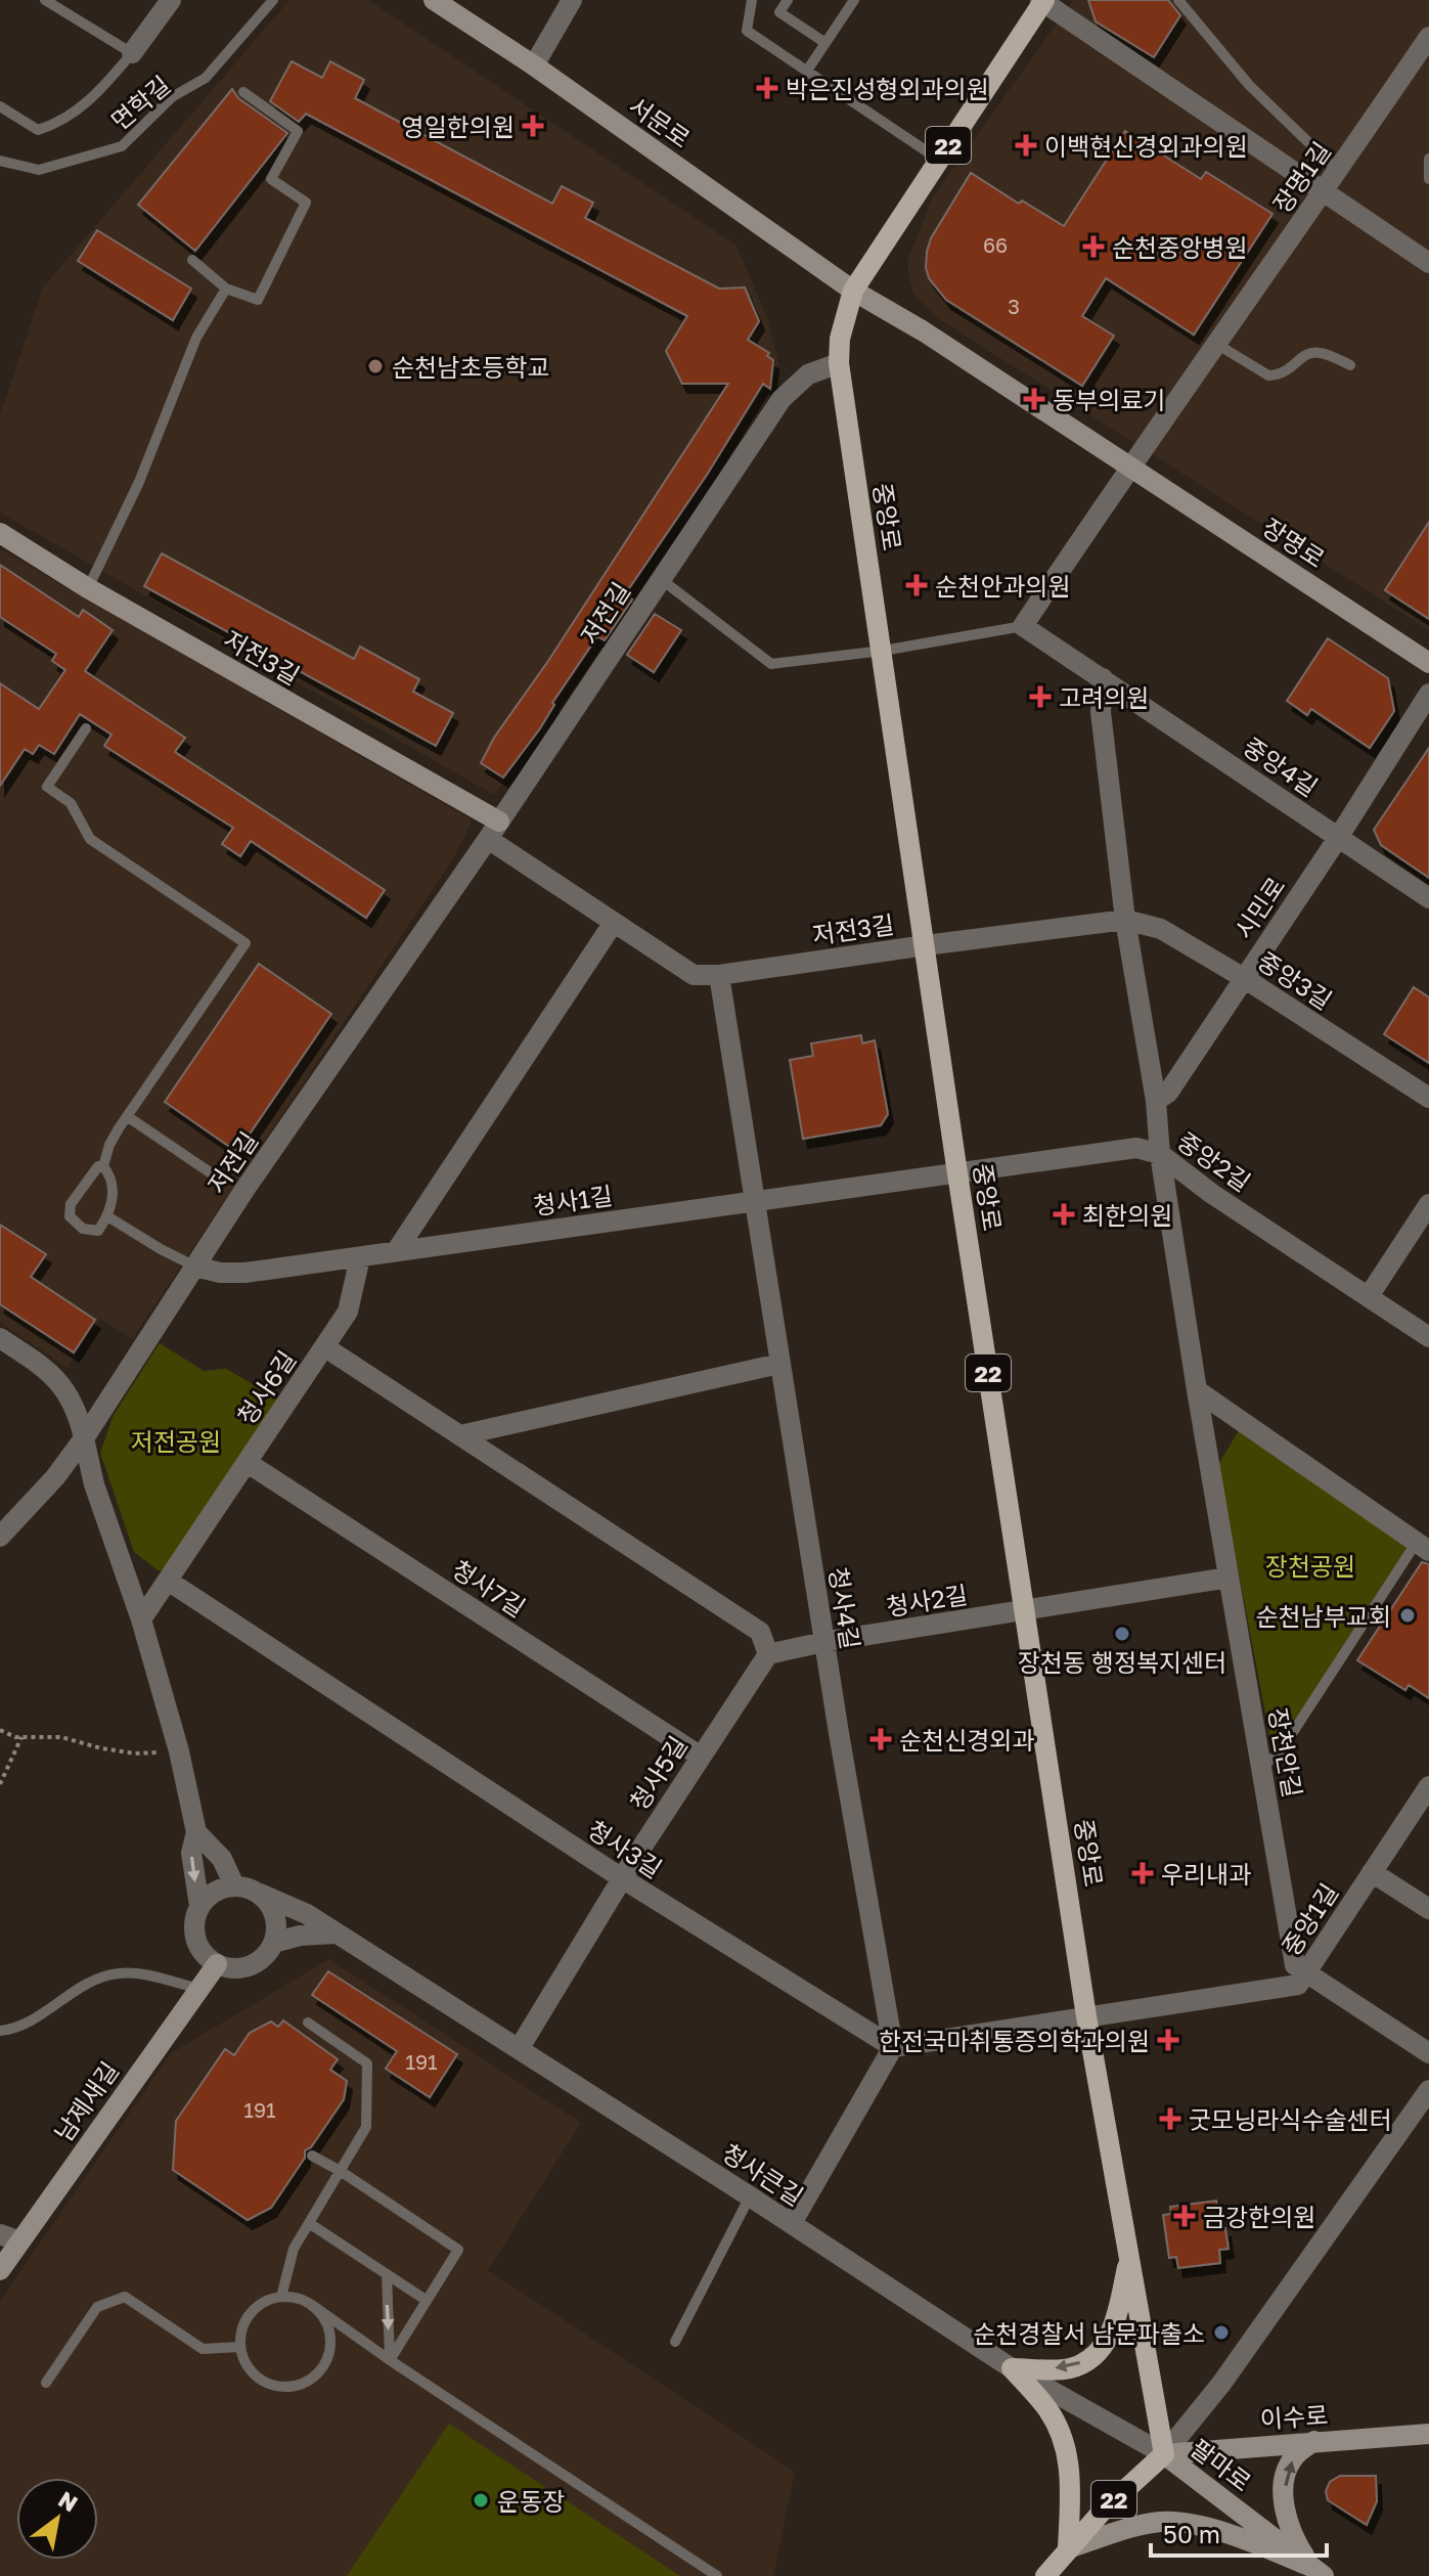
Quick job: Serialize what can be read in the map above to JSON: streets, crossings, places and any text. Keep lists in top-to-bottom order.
{
  "streets": {
    "main road": ["22", "중앙로"],
    "street": [
      "서문로",
      "장명1길",
      "장명로",
      "저전길",
      "저전3길",
      "중앙4길",
      "시민로",
      "중앙3길",
      "중앙2길",
      "청사1길",
      "청사6길",
      "청사7길",
      "청사2길",
      "청사4길",
      "장천안길",
      "청사5길",
      "청사3길",
      "중앙1길",
      "남제새길",
      "청사큰길",
      "이수로",
      "팔마로"
    ],
    "lane": ["면학길"]
  },
  "crossings": [
    ["서문로", "중앙로"],
    ["서문로", "장명로"],
    ["22", "중앙로"],
    ["22", "청사큰길"],
    ["22", "이수로"],
    ["22", "팔마로"],
    ["장명1길", "장명로"],
    ["중앙로", "장명로"],
    ["중앙로", "저전길"],
    ["중앙로", "저전3길"],
    ["중앙로", "중앙3길"],
    ["중앙로", "중앙2길"],
    ["중앙로", "청사1길"],
    ["중앙로", "청사2길"],
    ["중앙로", "중앙1길"],
    ["중앙로", "청사큰길"],
    ["중앙로", "이수로"],
    ["중앙로", "팔마로"],
    ["저전길", "저전3길"],
    ["저전길", "청사1길"],
    ["저전3길", "중앙3길"],
    ["저전3길", "청사4길"],
    ["중앙4길", "시민로"],
    ["시민로", "중앙3길"],
    ["중앙2길", "청사1길"],
    ["중앙2길", "장천안길"],
    ["청사1길", "청사6길"],
    ["청사1길", "청사4길"],
    ["청사6길", "청사7길"],
    ["청사6길", "청사3길"],
    ["청사7길", "청사5길"],
    ["청사2길", "청사4길"],
    ["청사2길", "장천안길"],
    ["청사2길", "청사5길"],
    ["청사4길", "청사3길"],
    ["장천안길", "중앙1길"],
    ["청사5길", "청사3길"],
    ["청사5길", "청사큰길"],
    ["남제새길", "청사큰길"],
    ["청사큰길", "이수로"],
    ["청사큰길", "팔마로"],
    ["이수로", "팔마로"]
  ],
  "parks": ["저전공원", "장천공원"],
  "places": {
    "health": [
      "박은진성형외과의원",
      "영일한의원",
      "이백현신경외과의원",
      "순천중앙병원",
      "동부의료기",
      "순천안과의원",
      "고려의원",
      "최한의원",
      "순천신경외과",
      "우리내과",
      "한전국마취통증의학과의원",
      "굿모닝라식수술센터",
      "금강한의원"
    ],
    "other": [
      "순천남초등학교",
      "순천남부교회",
      "장천동 행정복지센터",
      "순천경찰서 남문파출소",
      "운동장"
    ]
  },
  "house_numbers": [
    "66",
    "3",
    "191",
    "191"
  ],
  "scale_bar": "50 m",
  "north": "top right"
}
